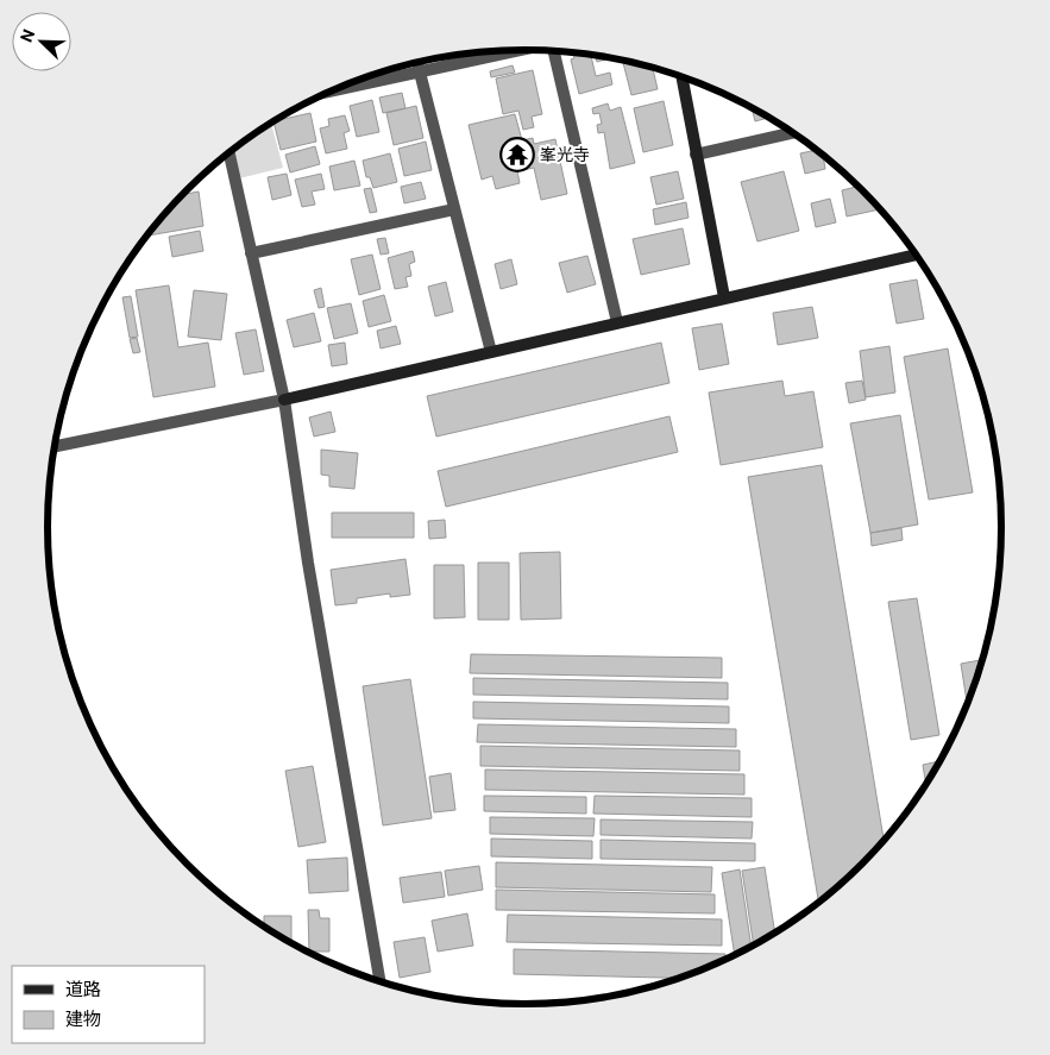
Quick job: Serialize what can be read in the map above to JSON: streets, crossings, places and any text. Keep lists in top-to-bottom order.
{
  "places": {
    "temple": ["峯光寺"]
  },
  "legend": ["道路", "建物"],
  "north": "top left"
}
